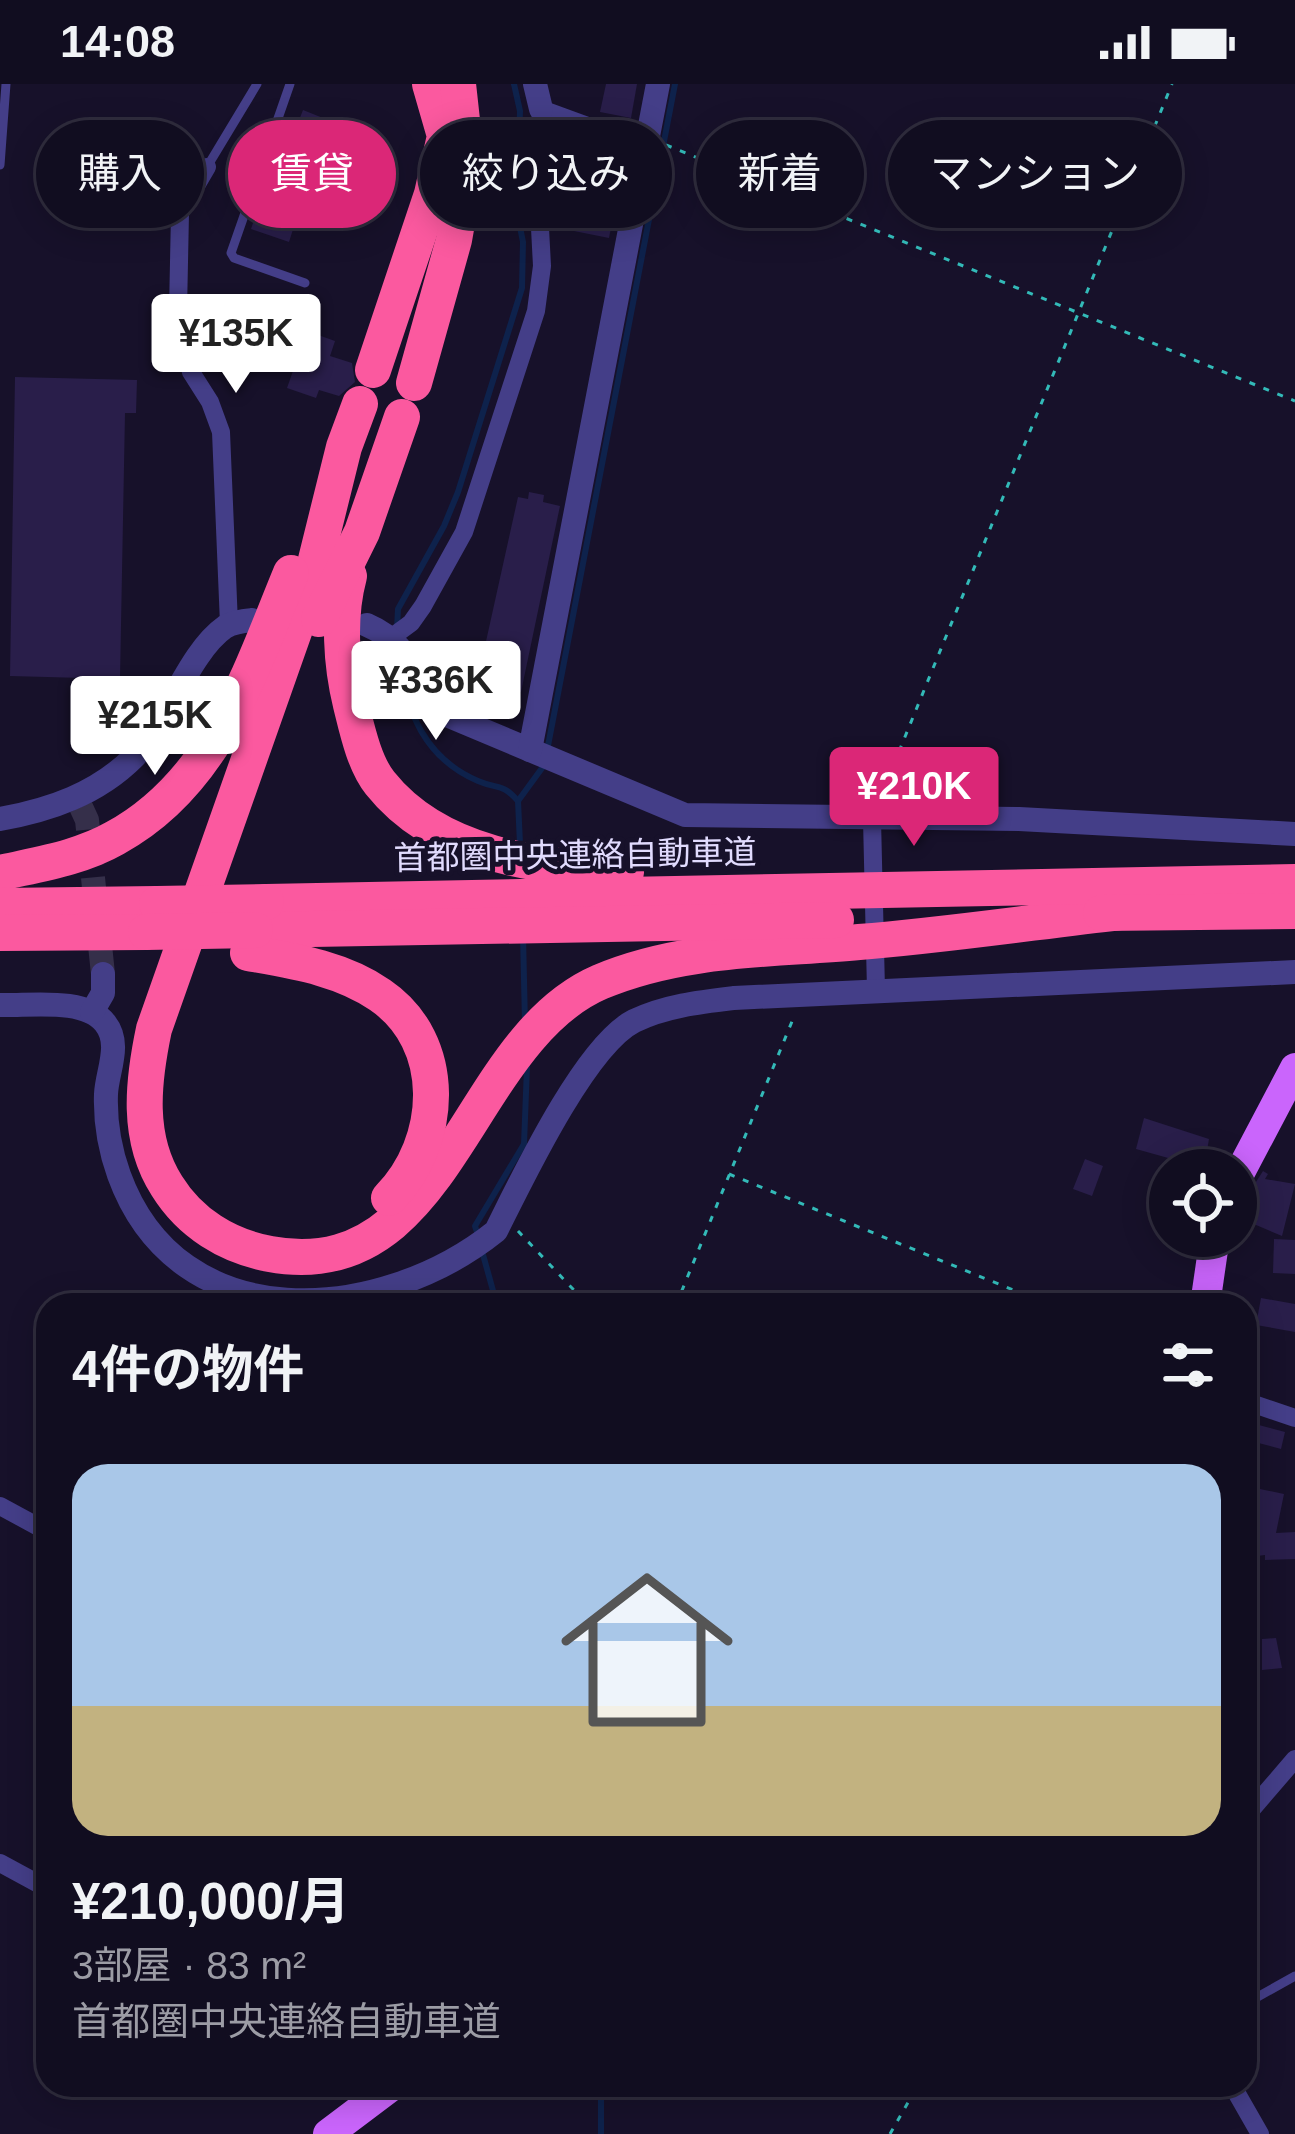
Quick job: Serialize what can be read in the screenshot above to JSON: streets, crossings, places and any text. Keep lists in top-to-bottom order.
{
  "streets": {
    "highway": ["首都圏中央連絡自動車道"]
  },
  "page": {
    "status": "14:08",
    "chip": [
      "購入",
      "賃貸",
      "絞り込み",
      "新着",
      "マンション"
    ],
    "price": [
      "¥135K",
      "¥336K",
      "¥215K",
      "¥210K"
    ],
    "heading": "4件の物件",
    "list": [
      {
        "name": "¥210,000/月",
        "note": "3部屋 · 83 m² · 首都圏中央連絡自動車道"
      }
    ]
  }
}
